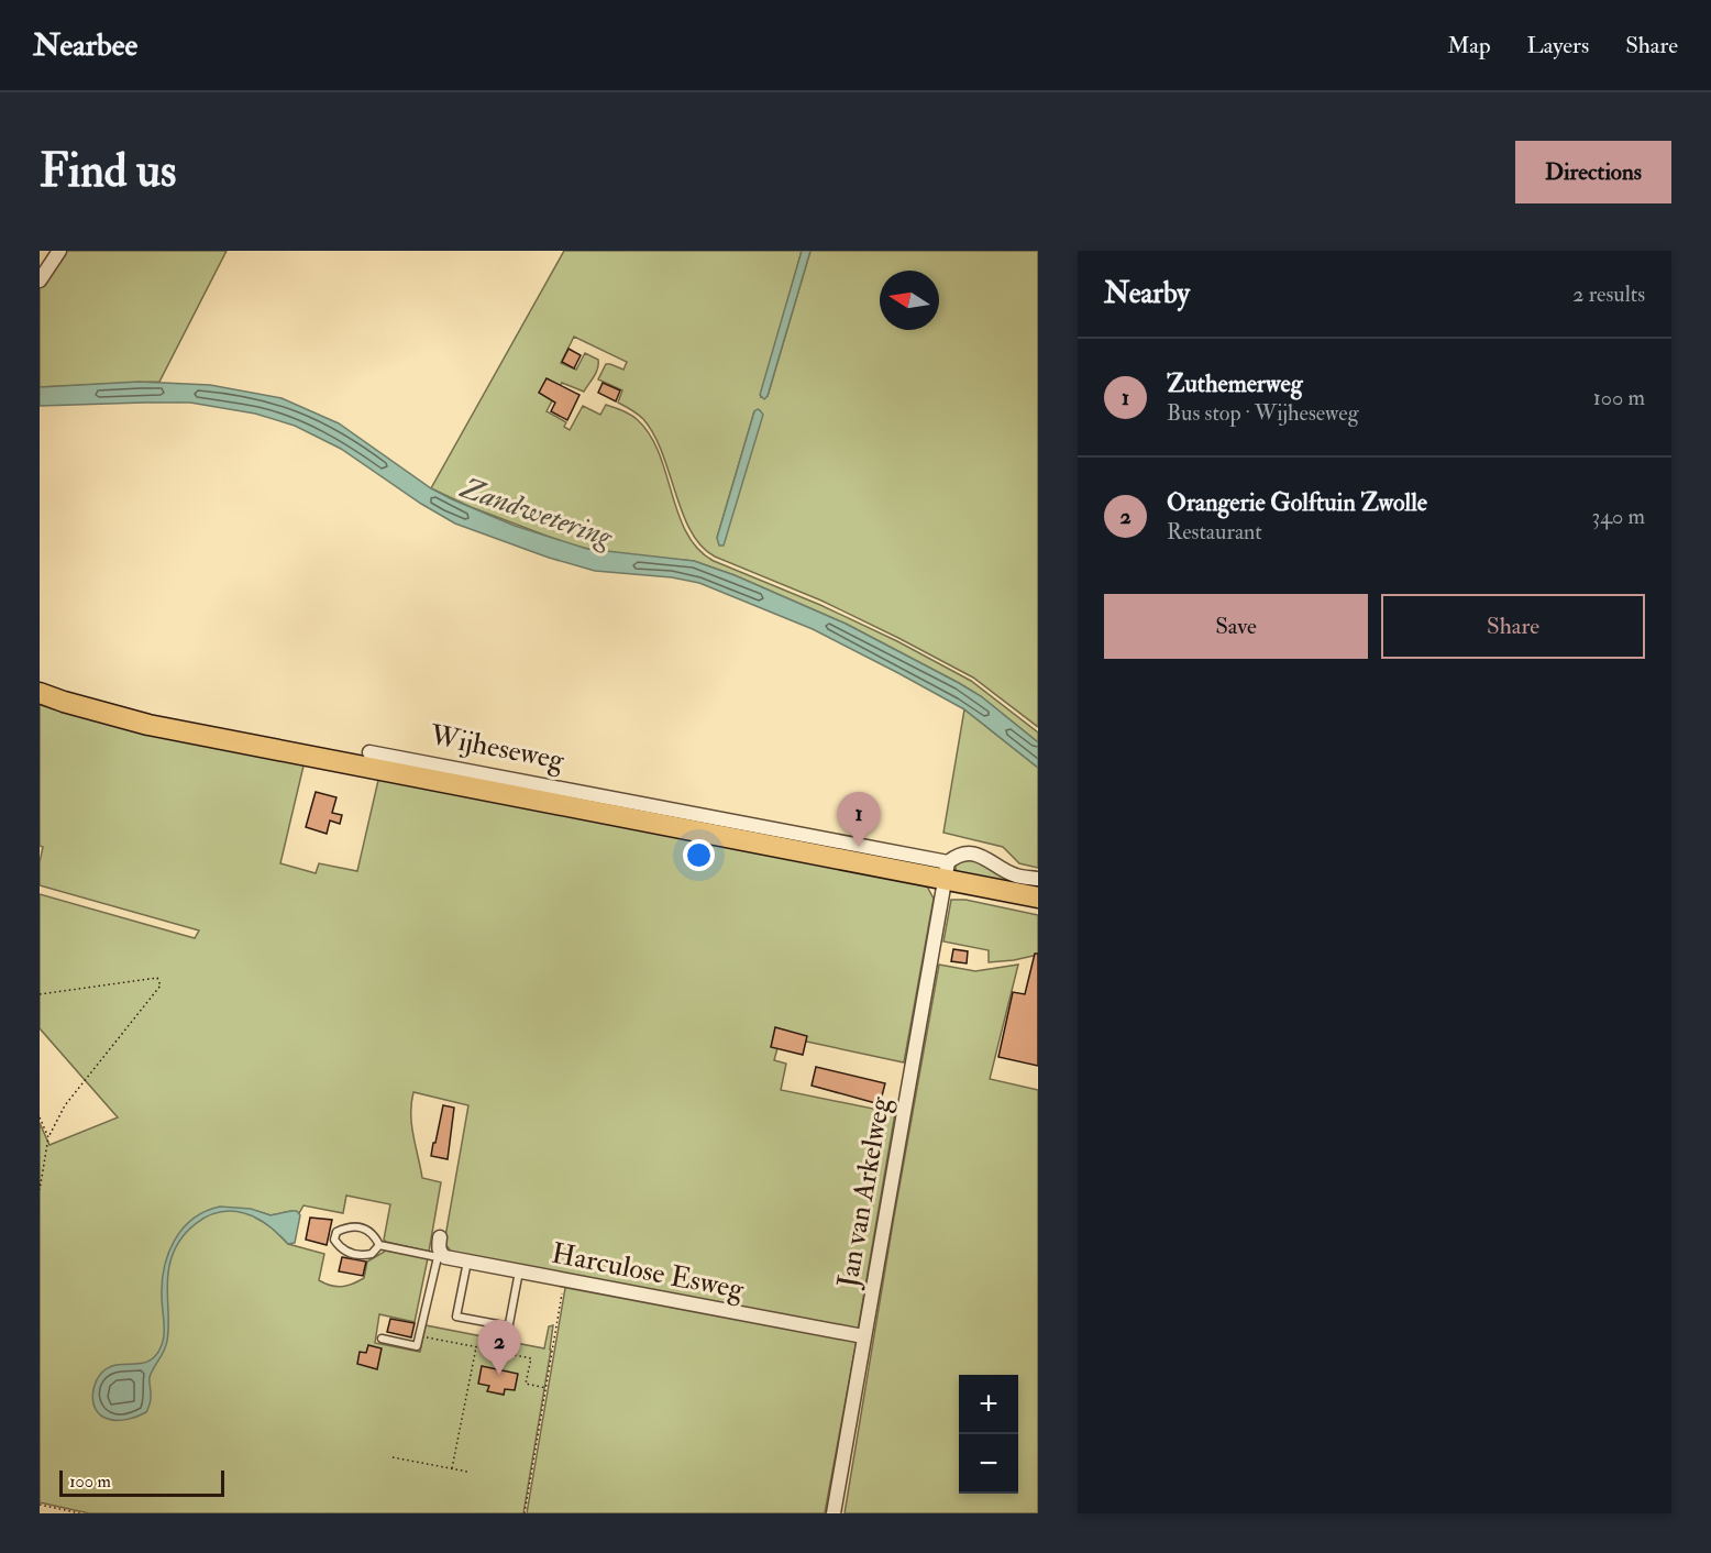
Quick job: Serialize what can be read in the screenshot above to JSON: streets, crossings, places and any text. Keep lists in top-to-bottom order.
{
  "streets": {
    "main road": ["Wijheseweg"],
    "street": ["Jan van Arkelweg", "Harculose Esweg"]
  },
  "crossings": [
    ["Wijheseweg", "Jan van Arkelweg"],
    ["Jan van Arkelweg", "Harculose Esweg"]
  ],
  "water": ["Zandwetering"],
  "scale_bar": "100 m",
  "north": "left",
  "page": {
    "header": "Nearbee",
    "nav": ["Map", "Layers", "Share"],
    "buttons": [
      "Directions",
      ["Save", "Share"]
    ],
    "title": "Find us",
    "heading": ["Nearby", "2 results"],
    "list": [
      {
        "mark": "1",
        "name": "Zuthemerweg",
        "note": "Bus stop · Wijheseweg",
        "value": "100 m"
      },
      {
        "mark": "2",
        "name": "Orangerie Golftuin Zwolle",
        "note": "Restaurant",
        "value": "340 m"
      }
    ],
    "pins": ["1", "2"],
    "map_buttons": ["+", "−"],
    "scale": "100 m"
  }
}
